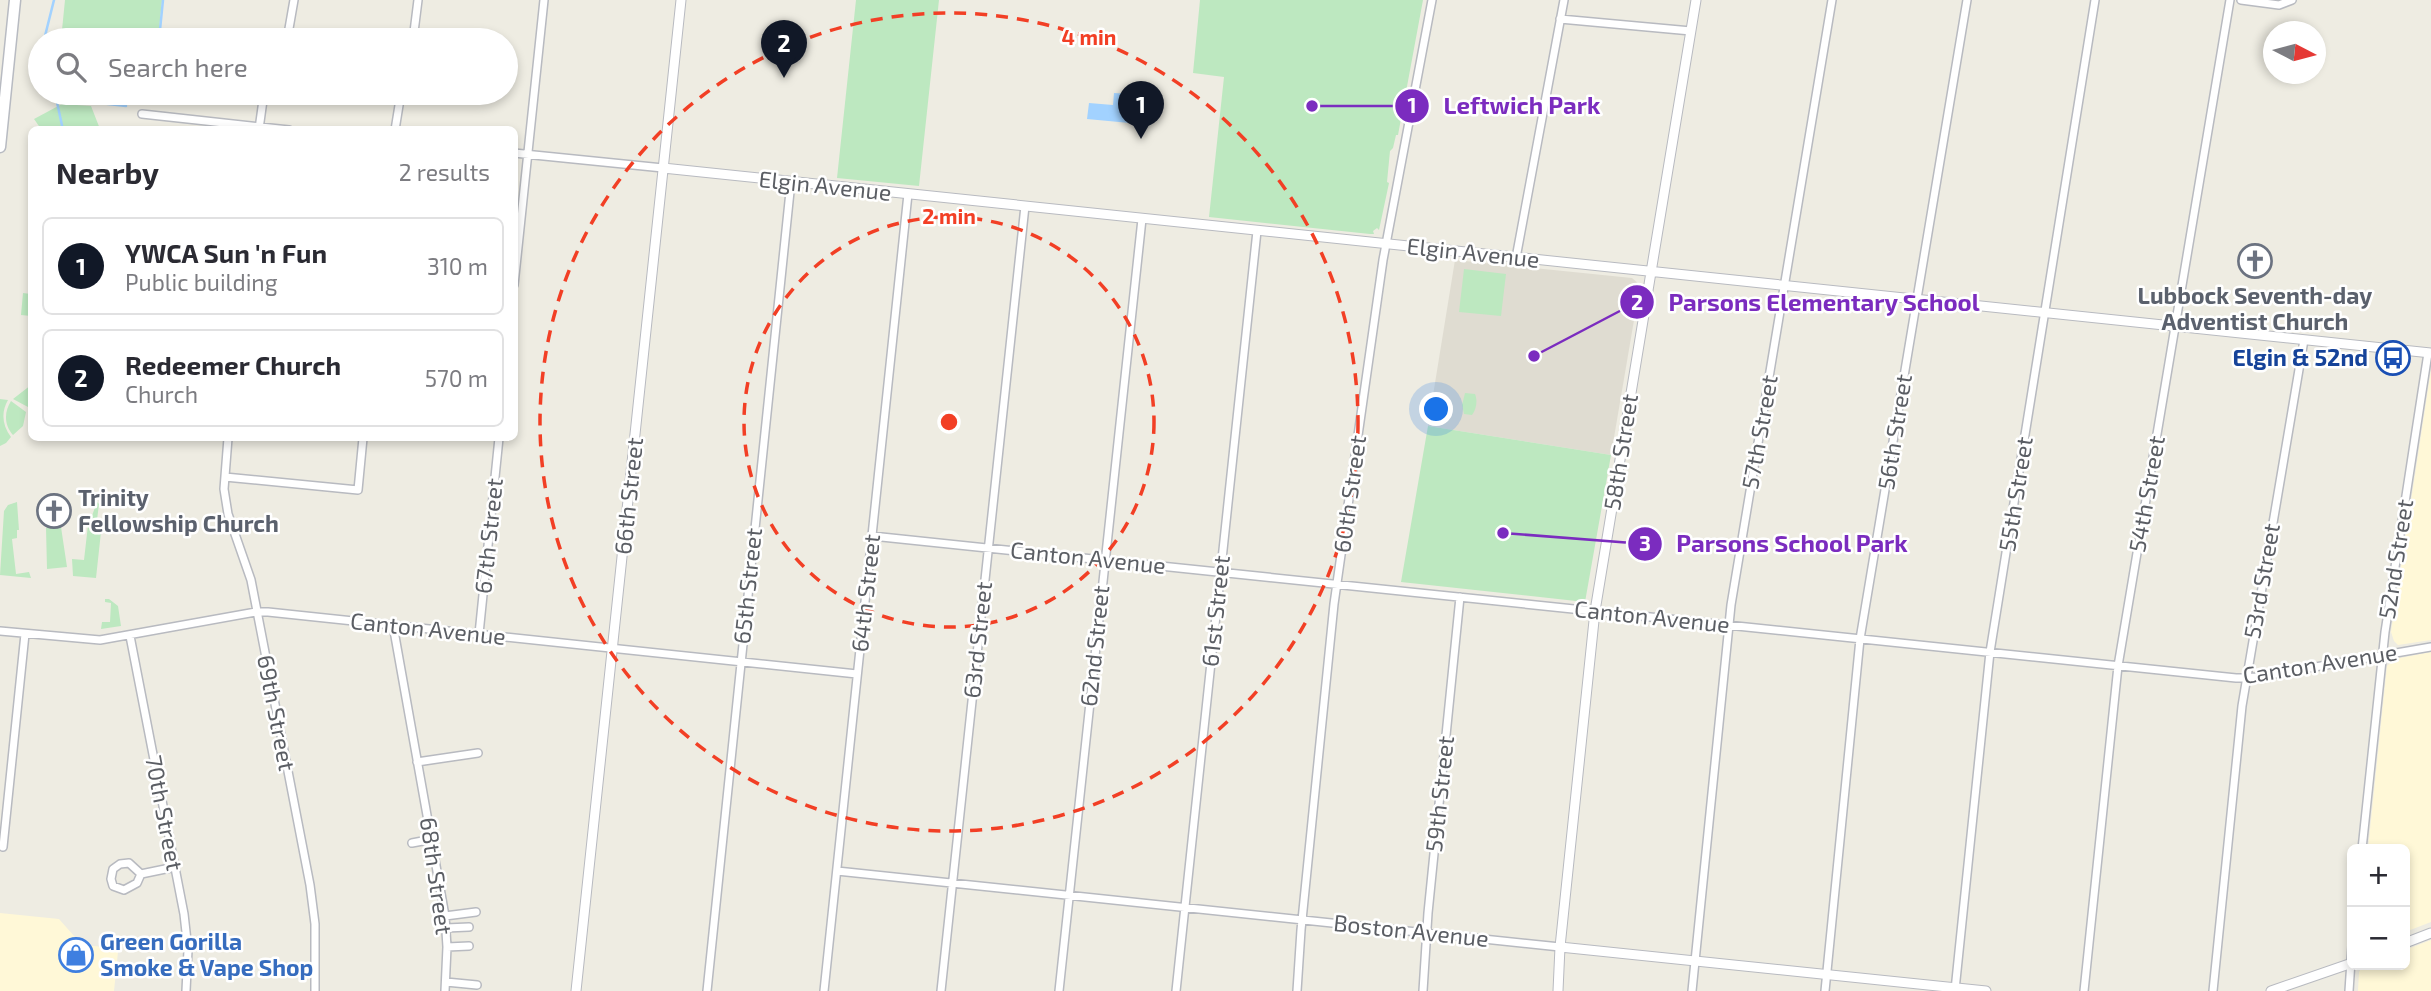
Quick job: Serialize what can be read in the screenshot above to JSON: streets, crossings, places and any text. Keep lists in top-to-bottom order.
{
  "streets": {
    "street": [
      "Elgin Avenue",
      "57th Street",
      "56th Street",
      "58th Street",
      "60th Street",
      "55th Street",
      "54th Street",
      "66th Street",
      "67th Street",
      "Canton Avenue",
      "52nd Street",
      "53rd Street",
      "65th Street",
      "64th Street",
      "61st Street",
      "63rd Street",
      "62nd Street",
      "69th Street",
      "59th Street",
      "70th Street",
      "68th Street",
      "Boston Avenue"
    ]
  },
  "crossings": [
    ["Elgin Avenue", "57th Street"],
    ["Elgin Avenue", "56th Street"],
    ["Elgin Avenue", "58th Street"],
    ["Elgin Avenue", "60th Street"],
    ["Elgin Avenue", "55th Street"],
    ["Elgin Avenue", "54th Street"],
    ["Elgin Avenue", "66th Street"],
    ["Elgin Avenue", "52nd Street"],
    ["Elgin Avenue", "53rd Street"],
    ["Elgin Avenue", "65th Street"],
    ["Elgin Avenue", "64th Street"],
    ["Elgin Avenue", "61st Street"],
    ["Elgin Avenue", "63rd Street"],
    ["Elgin Avenue", "62nd Street"],
    ["57th Street", "Canton Avenue"],
    ["57th Street", "Boston Avenue"],
    ["56th Street", "Canton Avenue"],
    ["56th Street", "Boston Avenue"],
    ["58th Street", "Canton Avenue"],
    ["58th Street", "Boston Avenue"],
    ["60th Street", "Canton Avenue"],
    ["60th Street", "Boston Avenue"],
    ["55th Street", "Canton Avenue"],
    ["55th Street", "Boston Avenue"],
    ["54th Street", "Canton Avenue"],
    ["66th Street", "Canton Avenue"],
    ["67th Street", "Canton Avenue"],
    ["Canton Avenue", "52nd Street"],
    ["Canton Avenue", "53rd Street"],
    ["Canton Avenue", "65th Street"],
    ["Canton Avenue", "64th Street"],
    ["Canton Avenue", "61st Street"],
    ["Canton Avenue", "63rd Street"],
    ["Canton Avenue", "62nd Street"],
    ["Canton Avenue", "69th Street"],
    ["Canton Avenue", "59th Street"],
    ["Canton Avenue", "70th Street"],
    ["Canton Avenue", "68th Street"],
    ["64th Street", "Boston Avenue"],
    ["61st Street", "Boston Avenue"],
    ["63rd Street", "Boston Avenue"],
    ["62nd Street", "Boston Avenue"],
    ["59th Street", "Boston Avenue"]
  ],
  "places": {
    "other": ["Leftwich Park", "Parsons Elementary School", "Parsons School Park"],
    "church": ["Lubbock Seventh-day Adventist Church", "Trinity Fellowship Church"],
    "bus stop": ["Elgin & 52nd"],
    "shop": ["Green Gorilla Smoke & Vape Shop"]
  },
  "north": "right",
  "page": {
    "pins": ["2", "1"],
    "search": "Search here",
    "heading": ["Nearby", "2 results"],
    "list": [
      {
        "mark": "1",
        "name": "YWCA Sun 'n Fun",
        "note": "Public building",
        "value": "310 m"
      },
      {
        "mark": "2",
        "name": "Redeemer Church",
        "note": "Church",
        "value": "570 m"
      }
    ],
    "map_buttons": ["+", "−"]
  },
  "rings": ["4 min", "2 min"]
}
